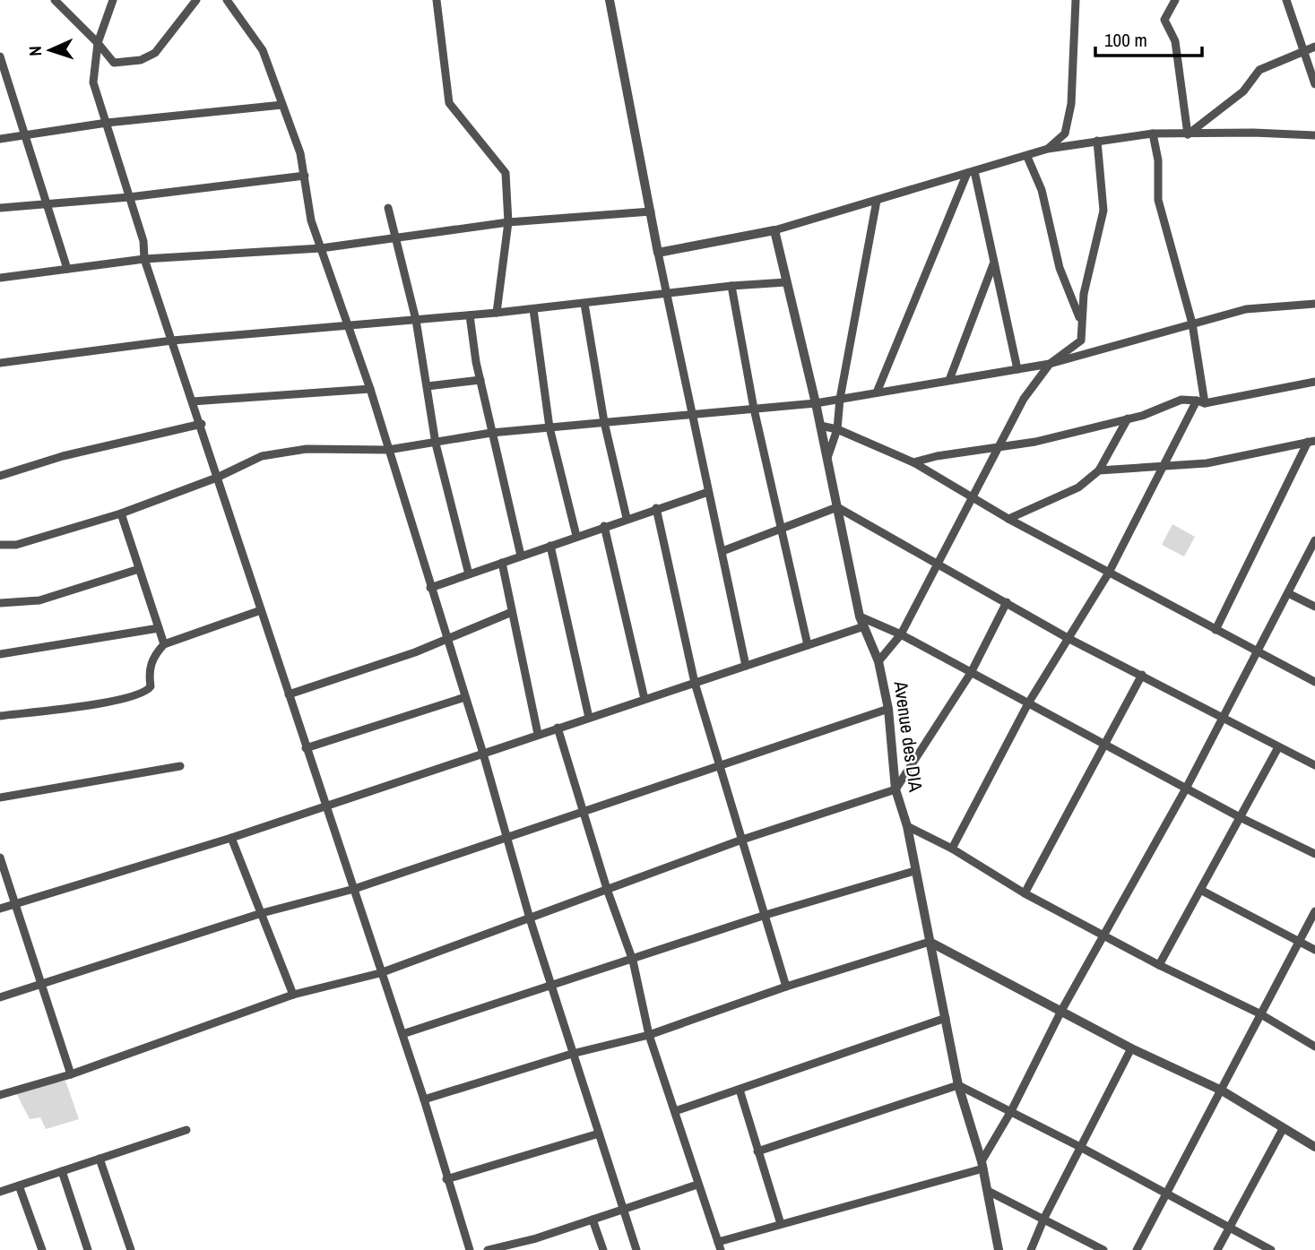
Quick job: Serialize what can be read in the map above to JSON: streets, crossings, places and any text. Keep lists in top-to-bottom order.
{
  "streets": {
    "street": ["Avenue des DIA"]
  },
  "scale_bar": "100 m",
  "north": "left"
}
